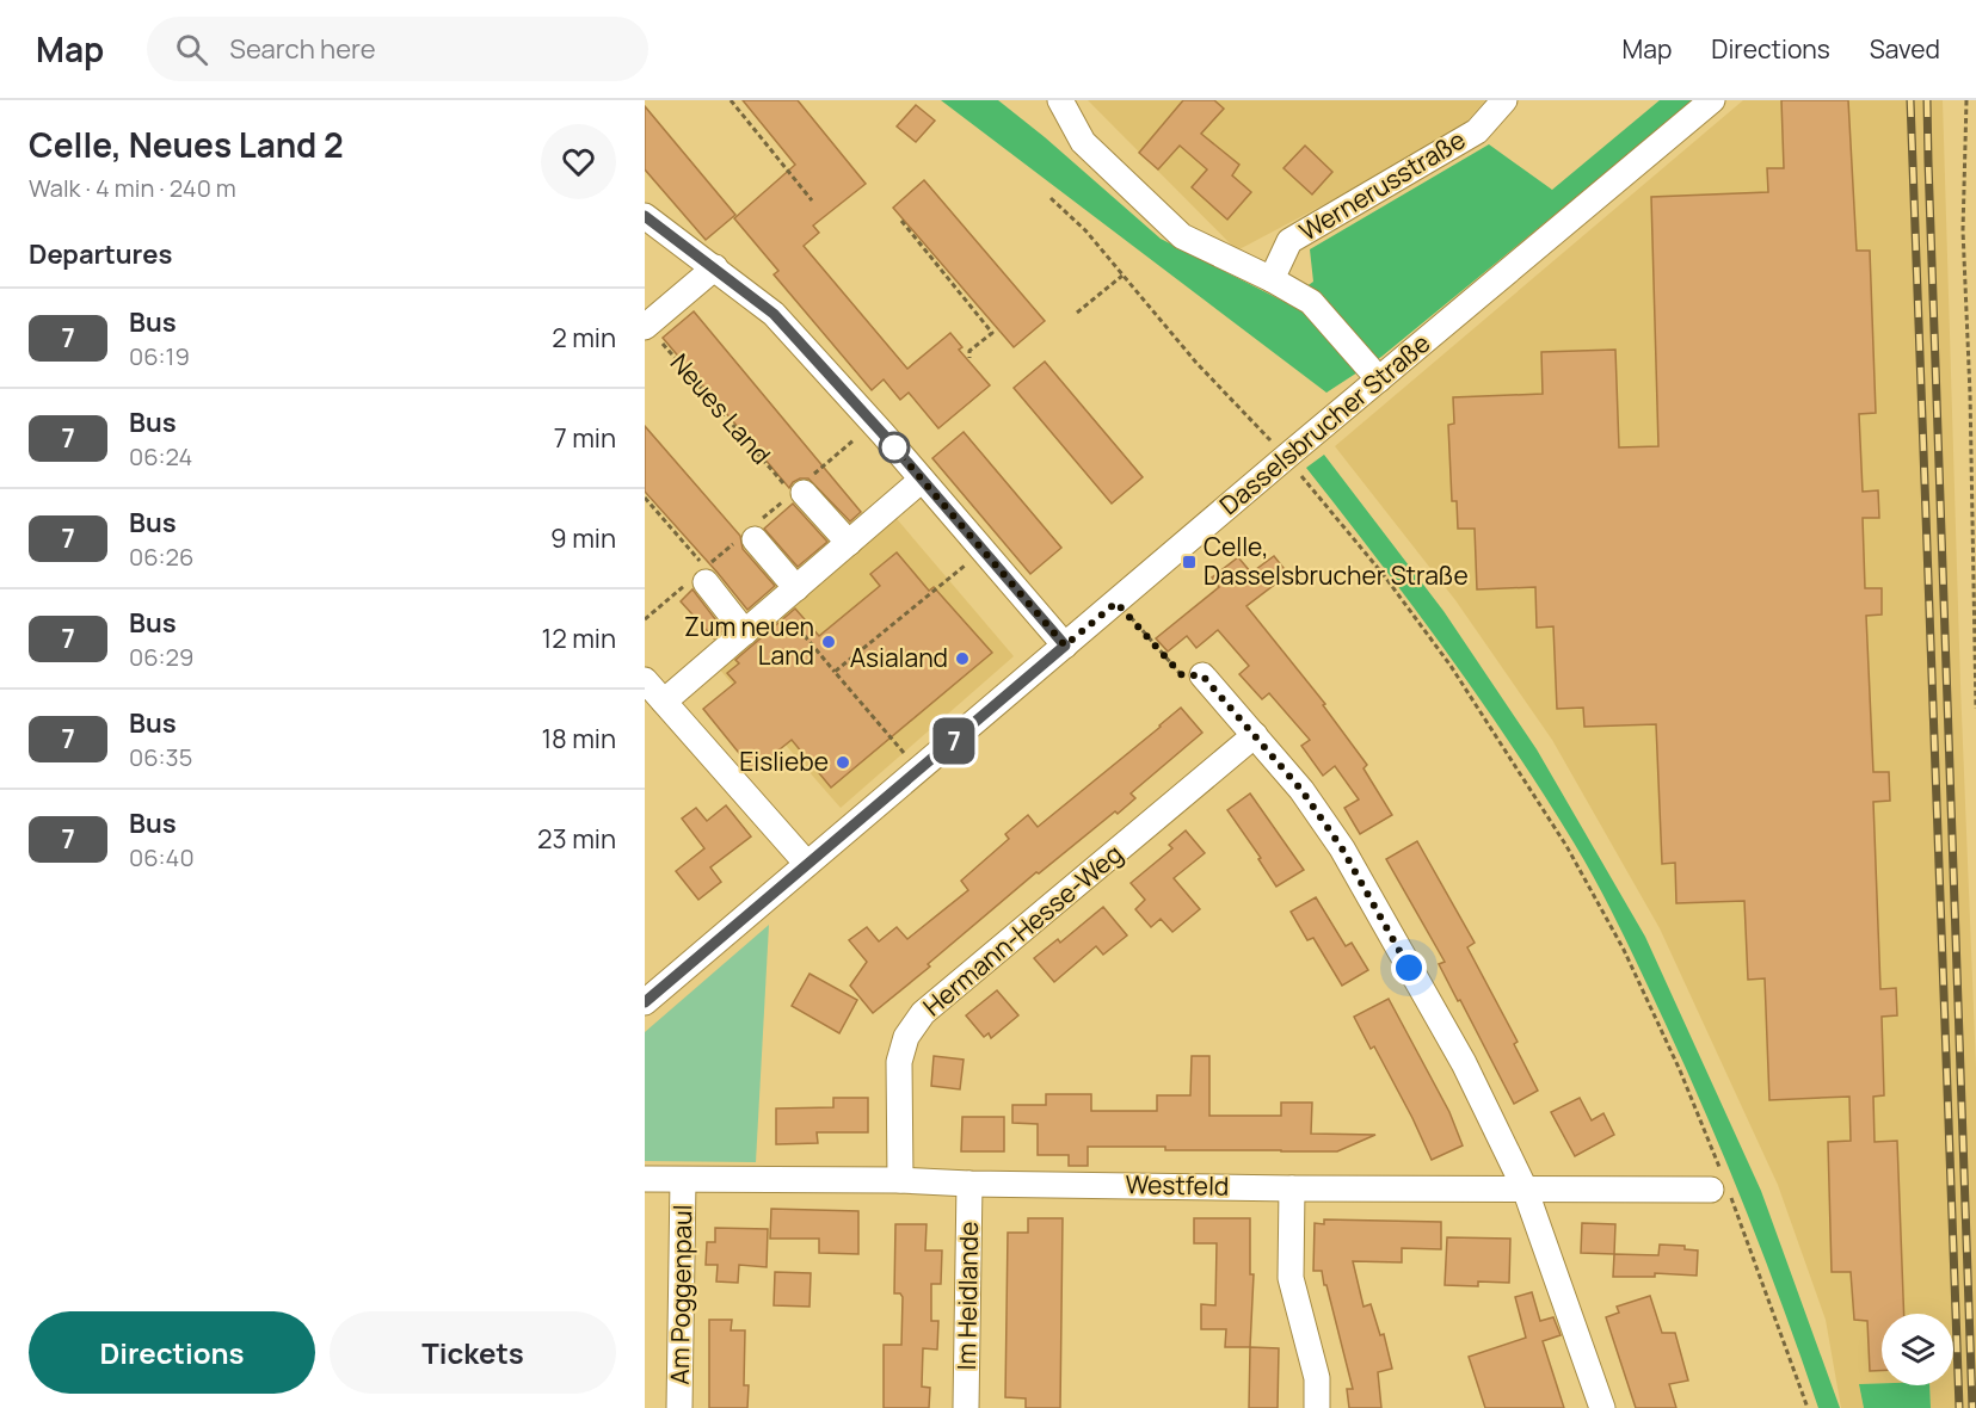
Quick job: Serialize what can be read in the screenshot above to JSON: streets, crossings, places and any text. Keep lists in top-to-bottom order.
{
  "streets": {
    "street": [
      "Wernerusstraße",
      "Dasselsbrucher Straße",
      "Hermann-Hesse-Weg",
      "Westfeld",
      "Am Poggenpaul",
      "Im Heidlande"
    ],
    "path": ["Neues Land"]
  },
  "crossings": [
    ["Hermann-Hesse-Weg", "Westfeld"],
    ["Westfeld", "Am Poggenpaul"],
    ["Westfeld", "Im Heidlande"]
  ],
  "places": {
    "transit": ["Celle, Dasselsbrucher Straße"],
    "other": ["Zum neuen Land", "Asialand", "Eisliebe"]
  },
  "lines": ["bus line 7"],
  "page": {
    "header": "Map",
    "search": "Search here",
    "nav": ["Map", "Directions", "Saved"],
    "heading": [
      ["Celle, Neues Land 2", "Walk · 4 min · 240 m"],
      "Departures"
    ],
    "on_map": "7",
    "list": [
      {
        "mark": "7",
        "name": "Bus",
        "note": "06:19",
        "value": "2 min"
      },
      {
        "mark": "7",
        "name": "Bus",
        "note": "06:24",
        "value": "7 min"
      },
      {
        "mark": "7",
        "name": "Bus",
        "note": "06:26",
        "value": "9 min"
      },
      {
        "mark": "7",
        "name": "Bus",
        "note": "06:29",
        "value": "12 min"
      },
      {
        "mark": "7",
        "name": "Bus",
        "note": "06:35",
        "value": "18 min"
      },
      {
        "mark": "7",
        "name": "Bus",
        "note": "06:40",
        "value": "23 min"
      }
    ],
    "buttons": ["Directions", "Tickets"]
  }
}
